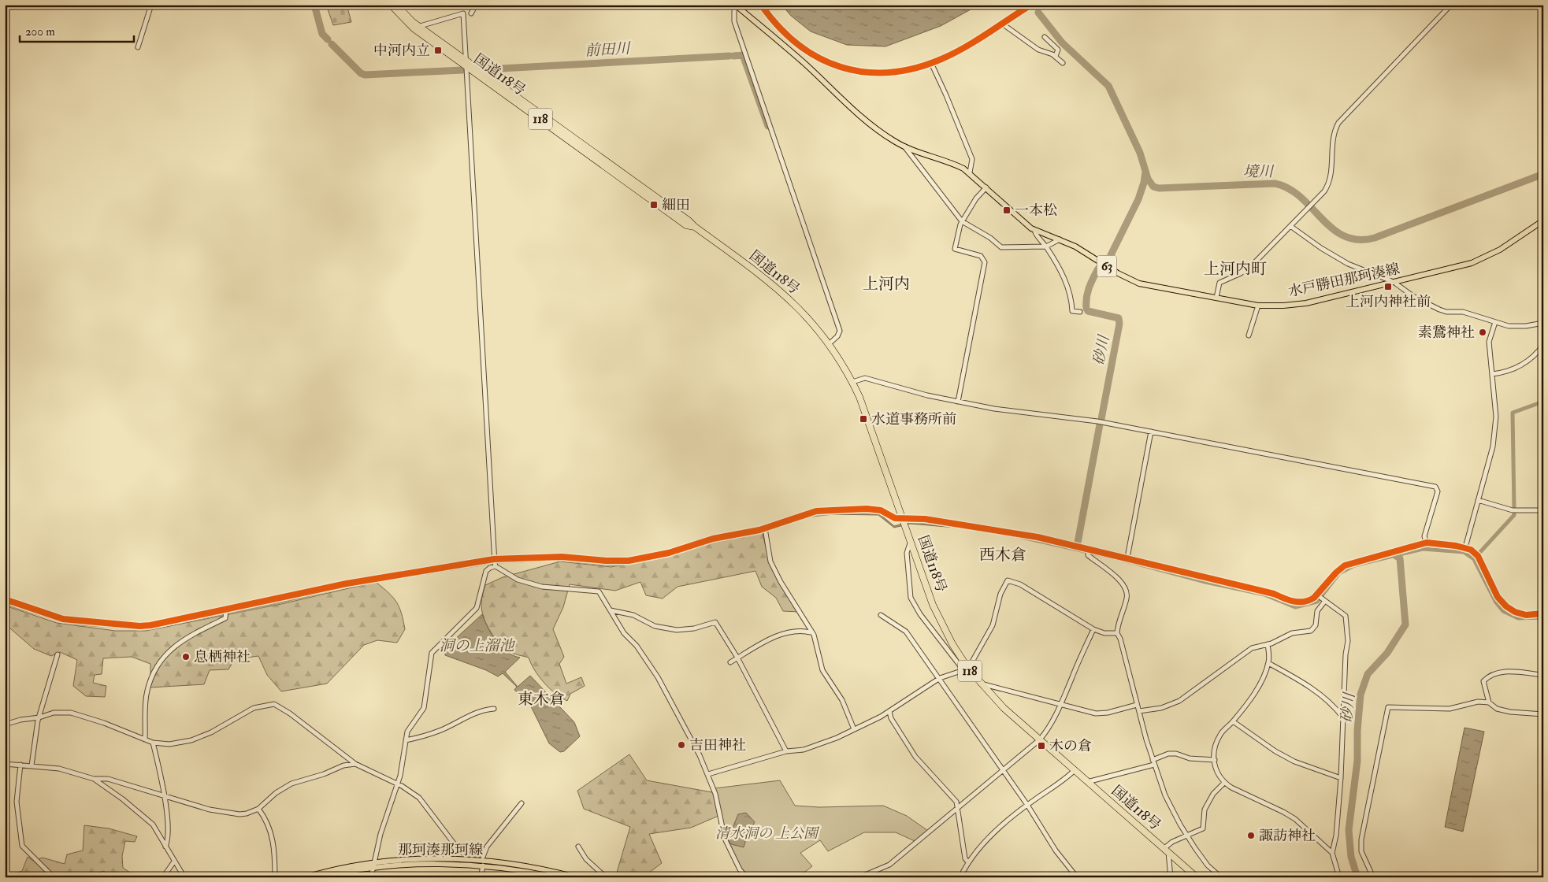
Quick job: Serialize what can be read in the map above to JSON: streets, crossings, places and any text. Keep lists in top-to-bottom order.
{
  "streets": {
    "highway": ["国道118号", "118"],
    "main road": ["63", "水戸勝田那珂湊線", "那珂湊那珂線"]
  },
  "districts": [
    "上河内町",
    "上河内",
    "西木倉",
    "東木倉"
  ],
  "water": [
    "前田川",
    "境川",
    "砂川",
    "洞の上溜池"
  ],
  "parks": ["清水洞の 上公園"],
  "places": {
    "transit": [
      "中河内立",
      "細田",
      "一本松",
      "上河内神社前",
      "水道事務所前",
      "木の倉"
    ],
    "other": [
      "素鵞神社",
      "息栖神社",
      "吉田神社",
      "諏訪神社"
    ]
  },
  "scale_bar": "200 m"
}
